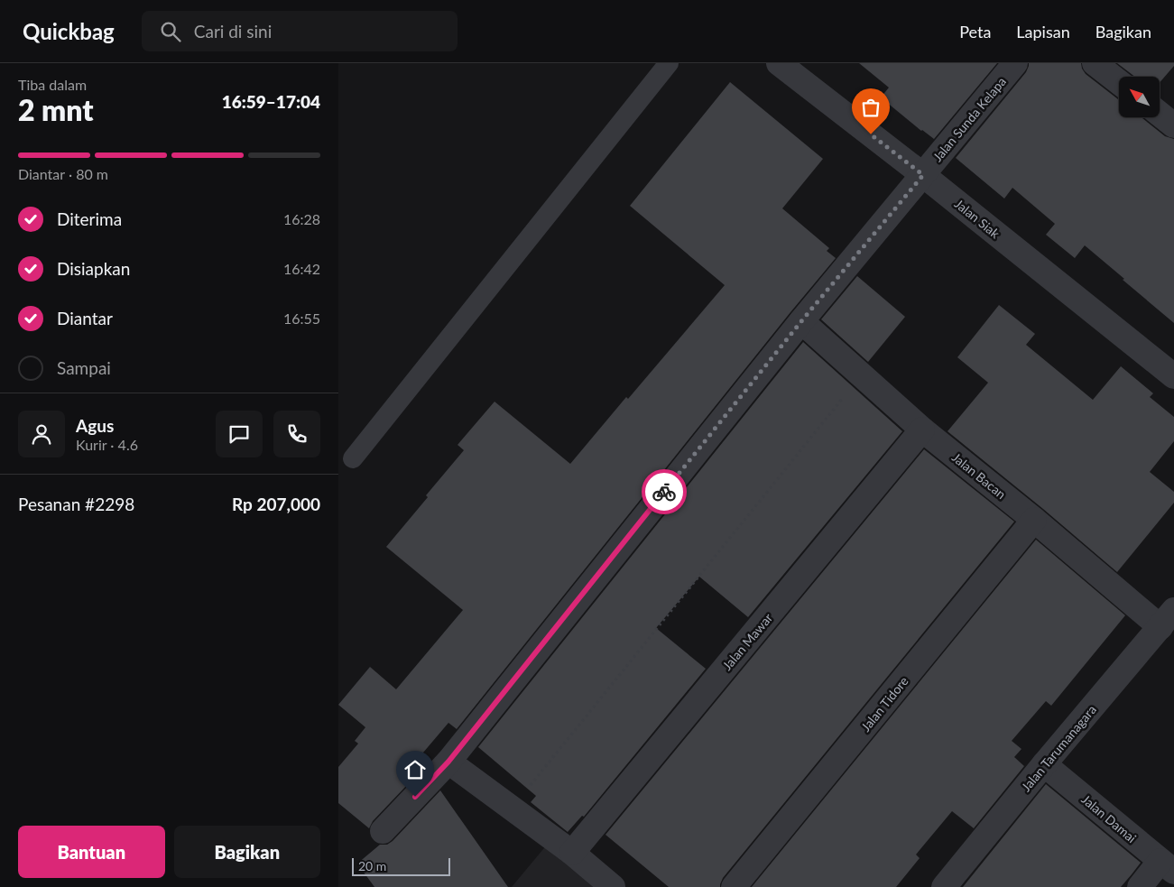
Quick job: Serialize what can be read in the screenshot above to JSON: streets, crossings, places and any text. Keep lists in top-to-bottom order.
{
  "streets": {
    "street": [
      "Jalan Sunda Kelapa",
      "Jalan Siak",
      "Jalan Bacan",
      "Jalan Mawar",
      "Jalan Tidore",
      "Jalan Tarumanagara",
      "Jalan Damai"
    ]
  },
  "crossings": [
    ["Jalan Sunda Kelapa", "Jalan Siak"],
    ["Jalan Sunda Kelapa", "Jalan Bacan"],
    ["Jalan Bacan", "Jalan Mawar"],
    ["Jalan Bacan", "Jalan Tidore"],
    ["Jalan Bacan", "Jalan Tarumanagara"],
    ["Jalan Tarumanagara", "Jalan Damai"]
  ],
  "scale_bar": "20 m",
  "north": "top left",
  "page": {
    "header": "Quickbag",
    "search": "Cari di sini",
    "nav": ["Peta", "Lapisan", "Bagikan"],
    "heading": ["2 mnt", "Tiba dalam", "16:59–17:04"],
    "panel": [
      "Agus",
      "Kurir · 4.6",
      "Pesanan #2298",
      "Rp 207,000"
    ],
    "bar": "Diantar · 80 m",
    "list": [
      ["Diterima", "16:28"],
      ["Disiapkan", "16:42"],
      ["Diantar", "16:55"],
      "Sampai"
    ],
    "buttons": ["Bantuan", "Bagikan"],
    "scale": "20 m"
  }
}
